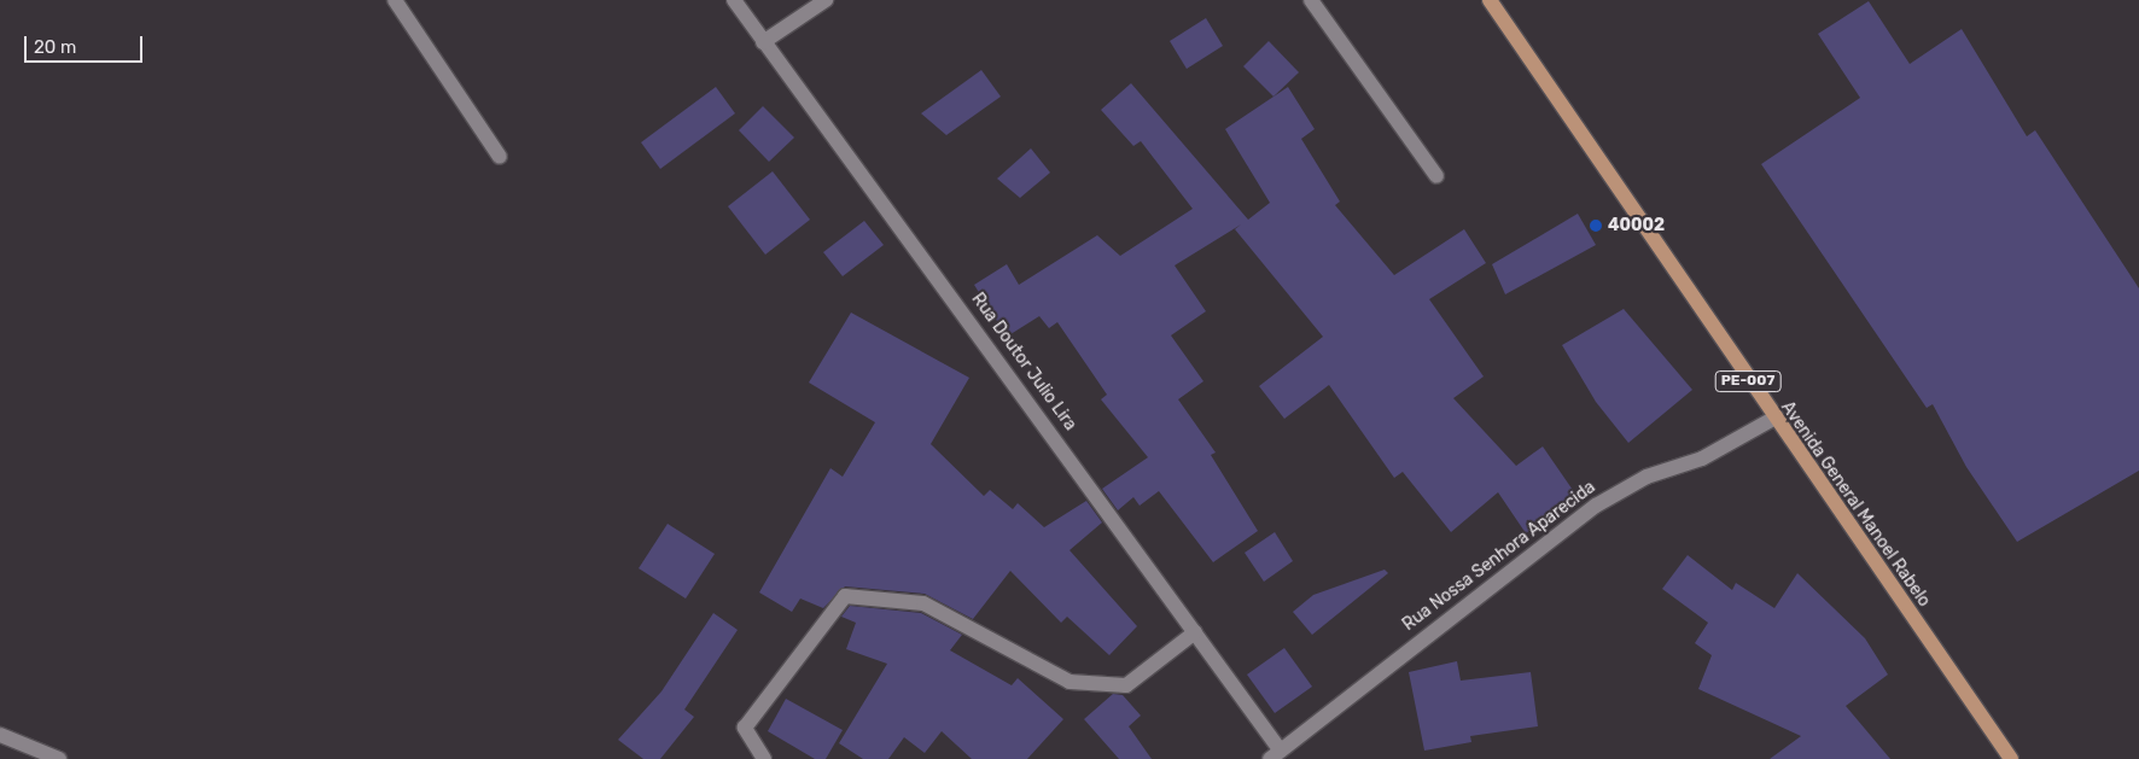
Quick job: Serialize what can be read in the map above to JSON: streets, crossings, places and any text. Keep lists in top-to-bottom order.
{
  "streets": {
    "main road": ["PE-007", "Avenida General Manoel Rabelo"],
    "street": ["Rua Doutor Julio Lira", "Rua Nossa Senhora Aparecida"]
  },
  "crossings": [
    ["Rua Doutor Julio Lira", "Rua Nossa Senhora Aparecida"],
    ["Avenida General Manoel Rabelo", "Rua Nossa Senhora Aparecida"]
  ],
  "places": ["40002"],
  "scale_bar": "20 m"
}
